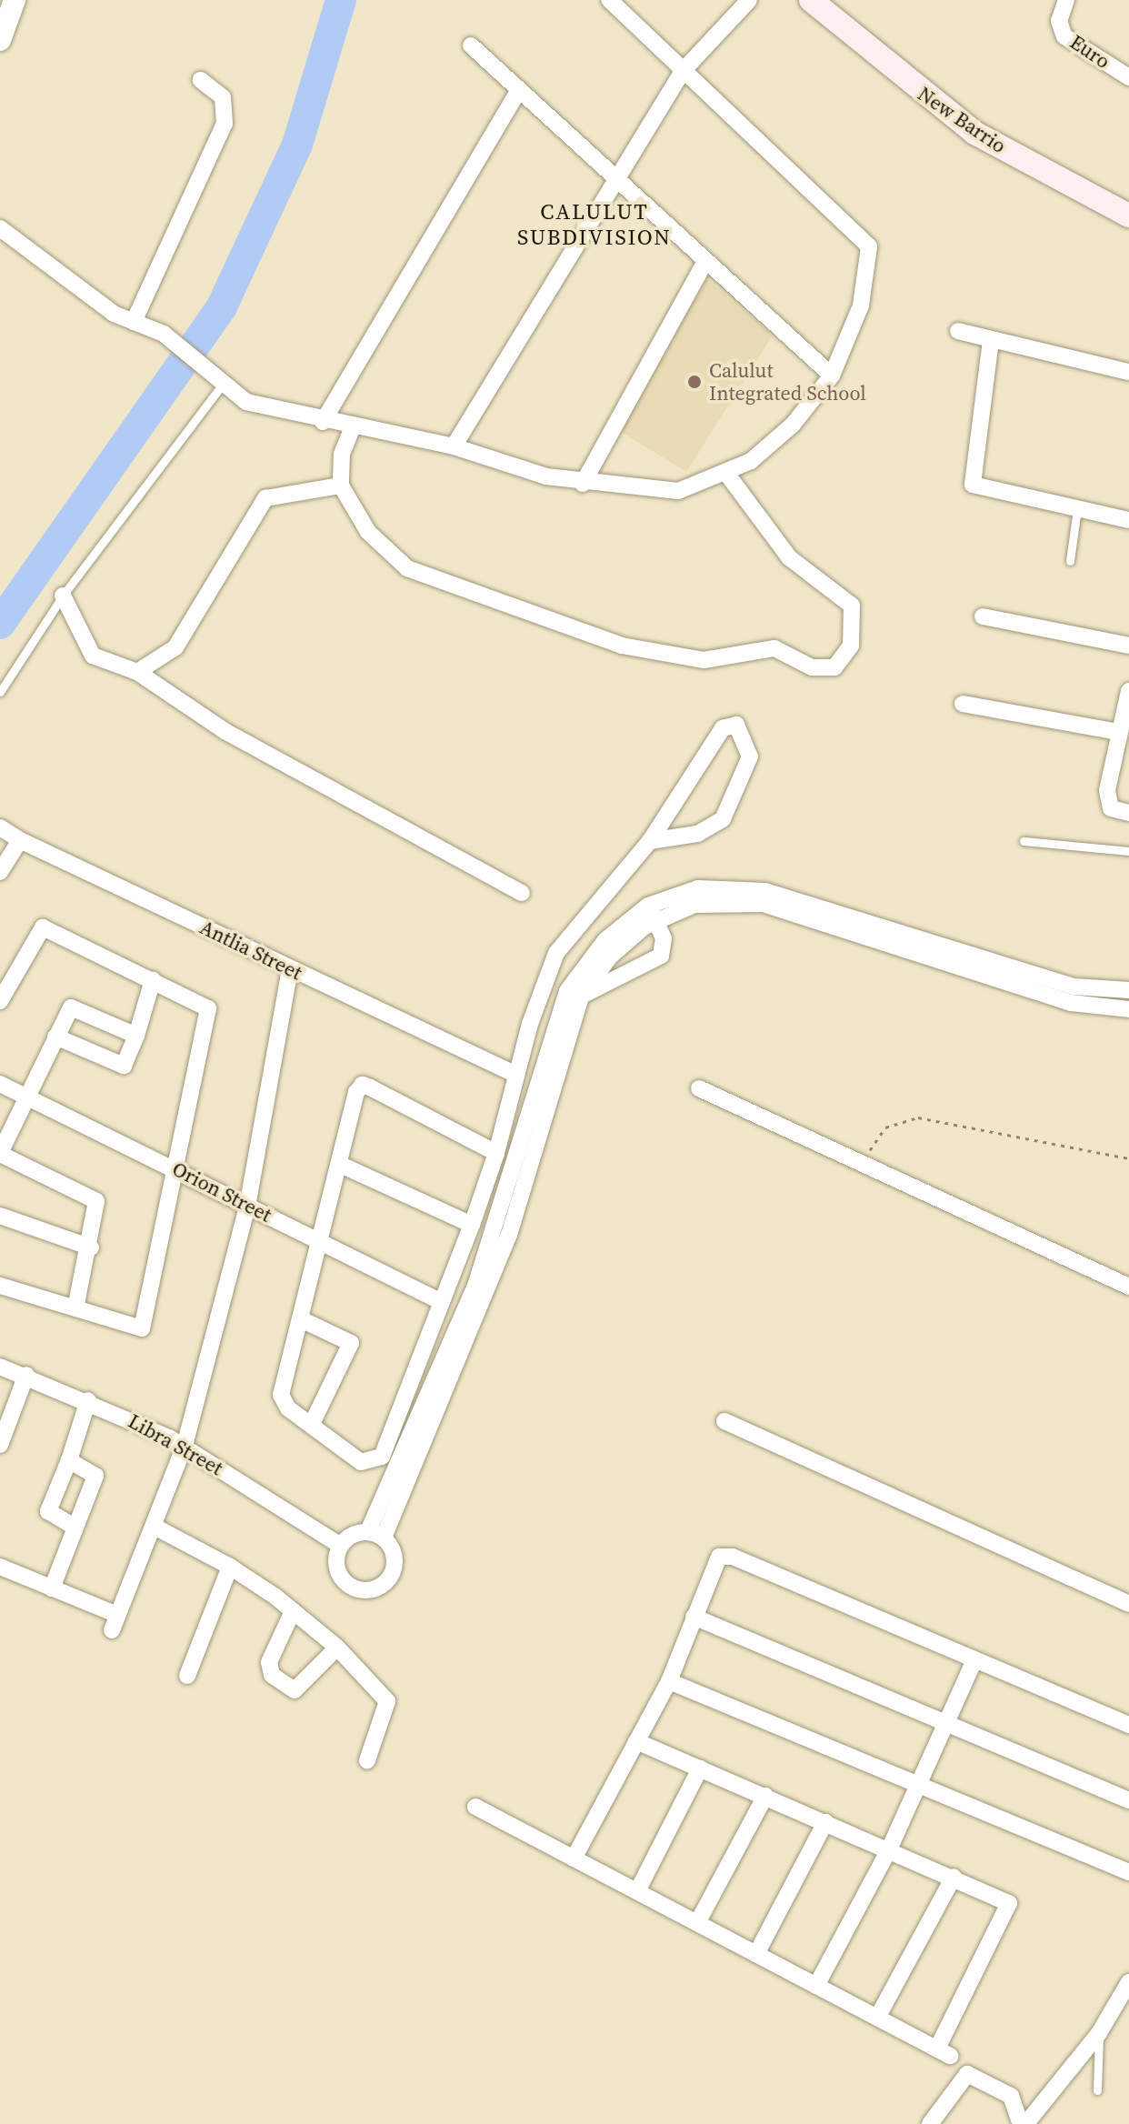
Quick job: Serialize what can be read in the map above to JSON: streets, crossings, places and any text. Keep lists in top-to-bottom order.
{
  "streets": {
    "main road": ["New Barrio"],
    "street": [
      "Euro",
      "Antlia Street",
      "Orion Street",
      "Libra Street"
    ]
  },
  "districts": ["CALULUT SUBDIVISION"],
  "places": ["Calulut Integrated School"]
}
